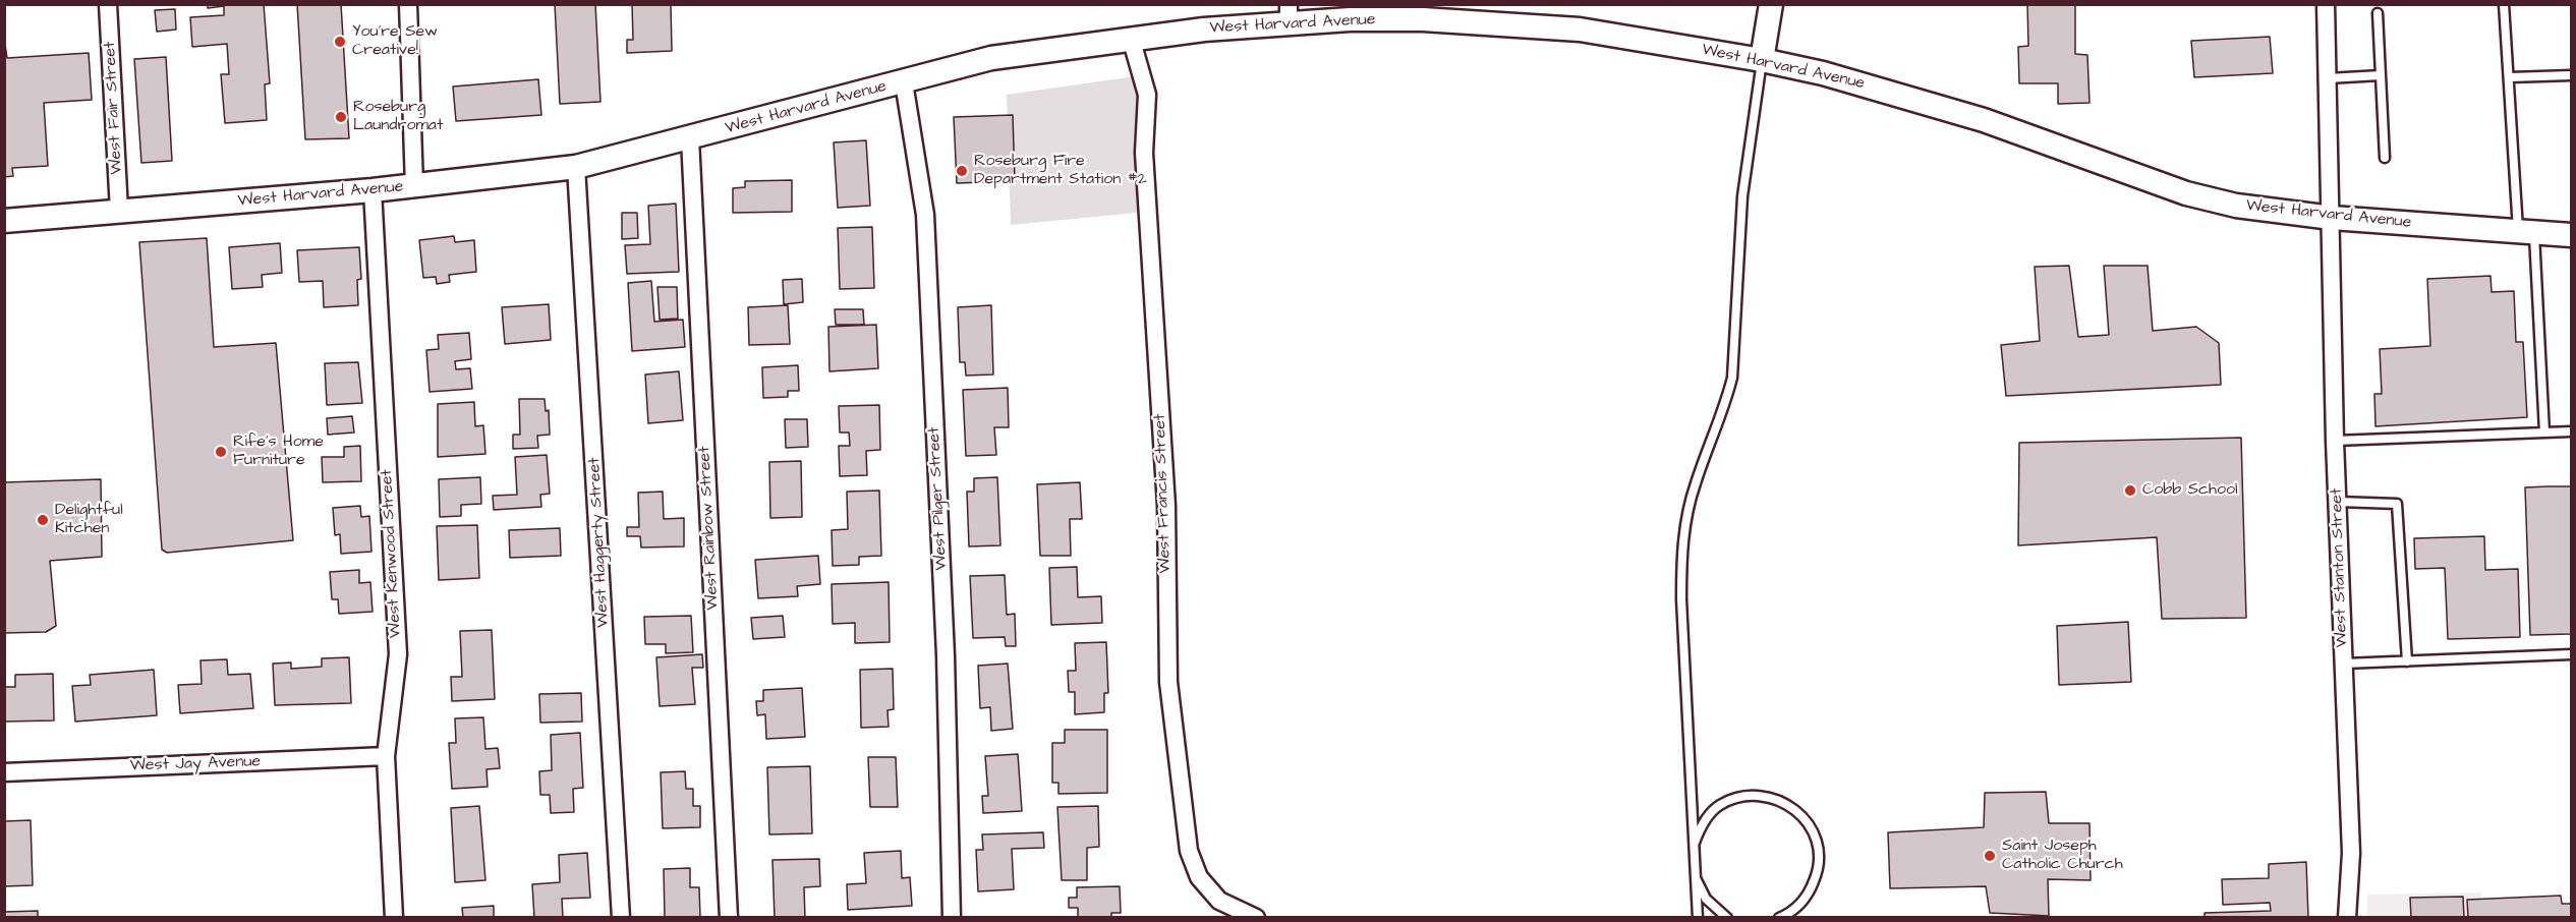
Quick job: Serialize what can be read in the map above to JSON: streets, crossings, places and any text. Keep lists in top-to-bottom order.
{
  "streets": {
    "main road": ["West Harvard Avenue"],
    "street": [
      "West Fair Street",
      "West Francis Street",
      "West Pilger Street",
      "West Rainbow Street",
      "West Haggerty Street",
      "West Kenwood Street",
      "West Stanton Street",
      "West Jay Avenue"
    ]
  },
  "crossings": [
    ["West Harvard Avenue", "West Fair Street"],
    ["West Harvard Avenue", "West Francis Street"],
    ["West Harvard Avenue", "West Pilger Street"],
    ["West Harvard Avenue", "West Rainbow Street"],
    ["West Harvard Avenue", "West Haggerty Street"],
    ["West Harvard Avenue", "West Kenwood Street"],
    ["West Harvard Avenue", "West Stanton Street"],
    ["West Kenwood Street", "West Jay Avenue"]
  ],
  "places": [
    "You're Sew Creative!",
    "Roseburg Laundromat",
    "Roseburg Fire Department Station #2",
    "Rife's Home Furniture",
    "Cobb School",
    "Delightful Kitchen",
    "Saint Joseph Catholic Church"
  ]
}
